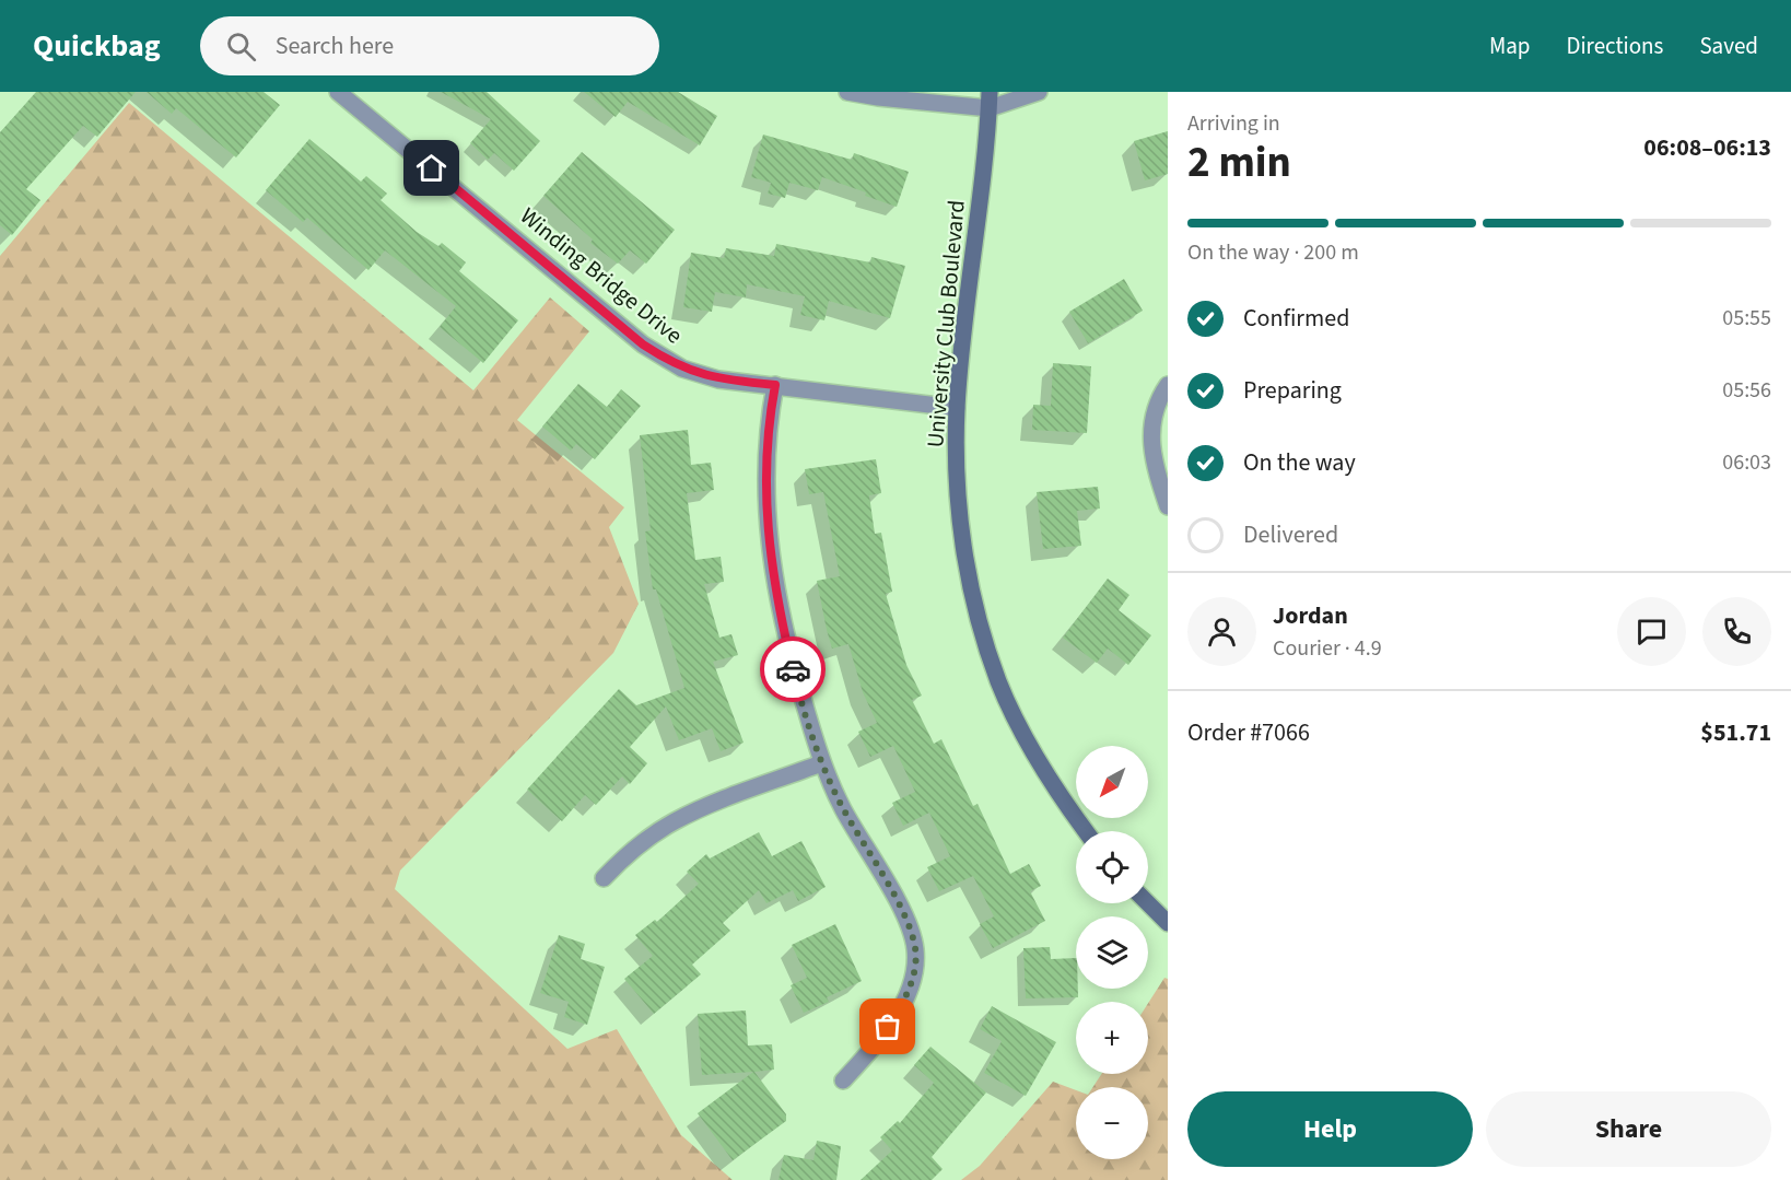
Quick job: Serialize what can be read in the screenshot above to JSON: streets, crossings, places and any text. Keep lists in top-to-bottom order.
{
  "streets": {
    "street": ["Winding Bridge Drive", "University Club Boulevard"]
  },
  "crossings": [
    ["Winding Bridge Drive", "University Club Boulevard"]
  ],
  "north": "bottom left",
  "page": {
    "header": "Quickbag",
    "search": "Search here",
    "nav": ["Map", "Directions", "Saved"],
    "heading": ["2 min", "Arriving in", "06:08–06:13"],
    "panel": [
      "Jordan",
      "Courier · 4.9",
      "Order #7066",
      "$51.71"
    ],
    "bar": "On the way · 200 m",
    "list": [
      ["Confirmed", "05:55"],
      ["Preparing", "05:56"],
      ["On the way", "06:03"],
      "Delivered"
    ],
    "map_buttons": ["+", "−"],
    "buttons": ["Help", "Share"]
  }
}
